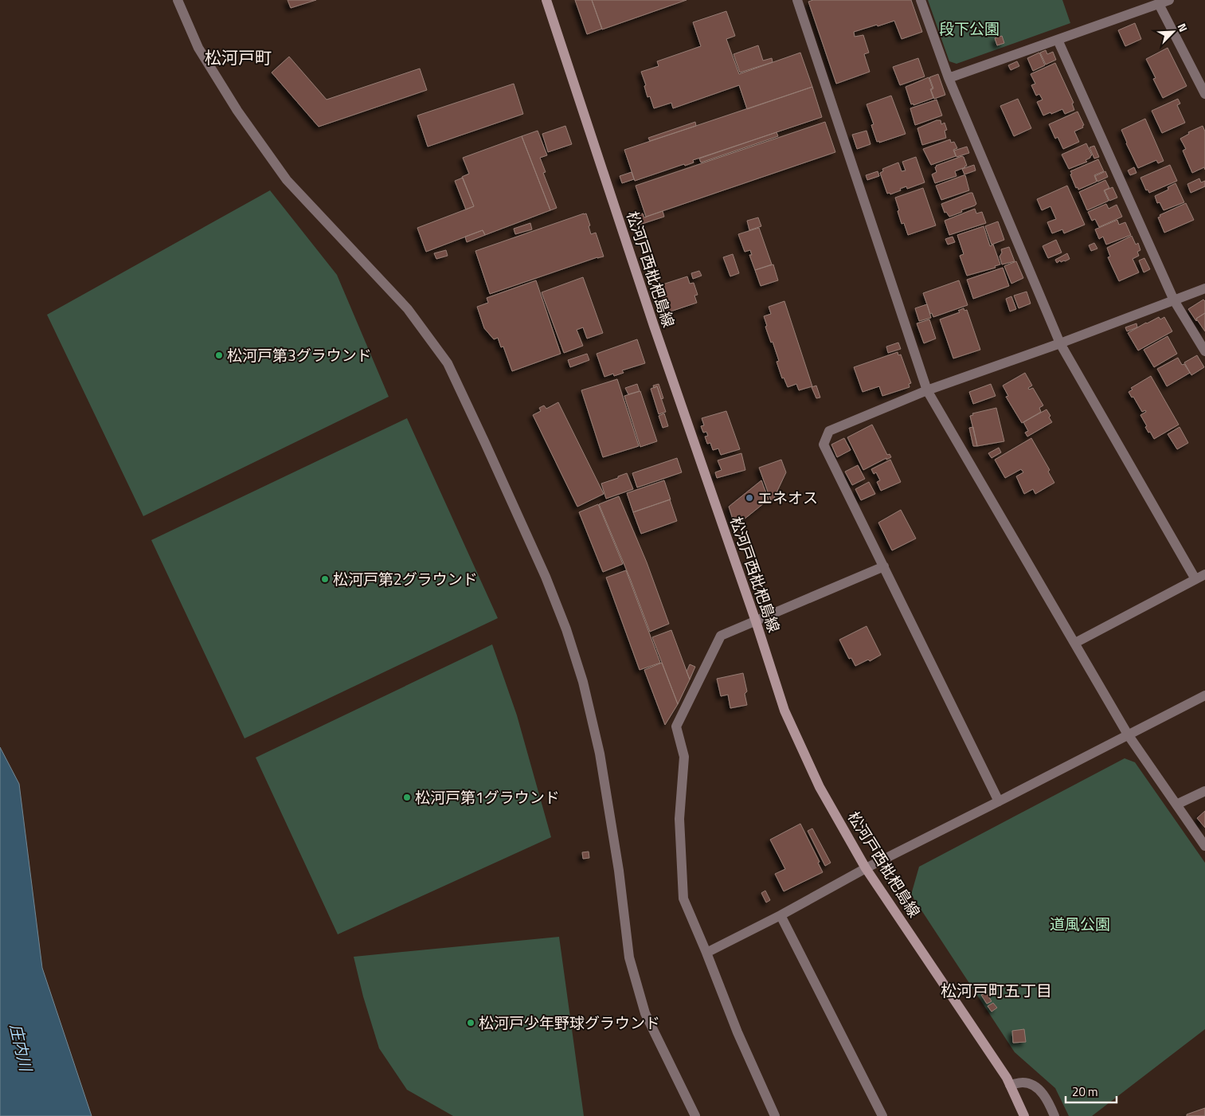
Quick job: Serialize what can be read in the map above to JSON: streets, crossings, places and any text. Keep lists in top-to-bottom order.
{
  "streets": {
    "main road": ["松河戸西枇杷島線"]
  },
  "districts": ["松河戸町", "松河戸町五丁目"],
  "water": ["庄内川"],
  "parks": ["段下公園", "道風公園"],
  "places": [
    "松河戸第3グラウンド",
    "エネオス",
    "松河戸第2グラウンド",
    "松河戸第1グラウンド",
    "松河戸少年野球グラウンド"
  ],
  "scale_bar": "20 m",
  "north": "top right"
}
